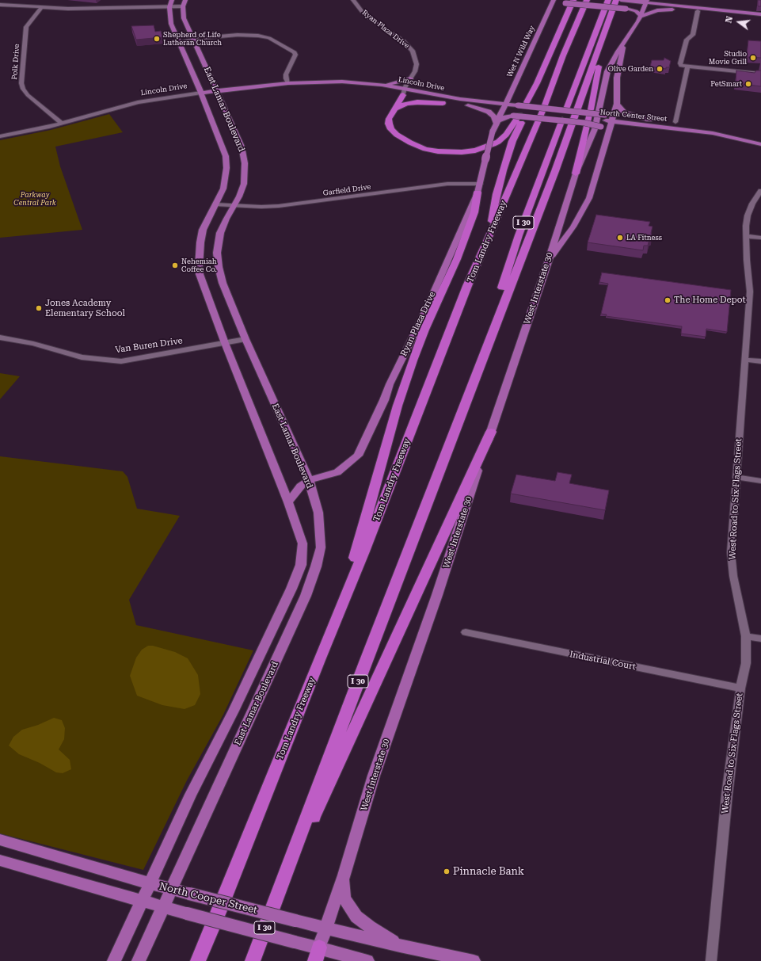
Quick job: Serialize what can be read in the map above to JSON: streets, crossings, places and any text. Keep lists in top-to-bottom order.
{
  "streets": {
    "highway": ["I 30", "Tom Landry Freeway"],
    "main road": [
      "Ryan Plaza Drive",
      "Wet N Wild Way",
      "Lincoln Drive",
      "East Lamar Boulevard",
      "North Center Street",
      "West Interstate 30",
      "North Cooper Street"
    ],
    "street": [
      "Polk Drive",
      "Garfield Drive",
      "Van Buren Drive",
      "West Road to Six Flags Street",
      "Industrial Court"
    ]
  },
  "crossings": [
    ["Ryan Plaza Drive", "Wet N Wild Way"],
    ["Ryan Plaza Drive", "Lincoln Drive"],
    ["Ryan Plaza Drive", "East Lamar Boulevard"],
    ["Ryan Plaza Drive", "North Center Street"],
    ["Ryan Plaza Drive", "Garfield Drive"],
    ["Wet N Wild Way", "Lincoln Drive"],
    ["Wet N Wild Way", "North Center Street"],
    ["Polk Drive", "Lincoln Drive"],
    ["Lincoln Drive", "East Lamar Boulevard"],
    ["Lincoln Drive", "North Center Street"],
    ["East Lamar Boulevard", "Garfield Drive"],
    ["East Lamar Boulevard", "Van Buren Drive"],
    ["East Lamar Boulevard", "North Cooper Street"],
    ["North Center Street", "West Interstate 30"],
    ["West Interstate 30", "North Cooper Street"],
    ["West Road to Six Flags Street", "Industrial Court"]
  ],
  "parks": ["Parkway Central Park"],
  "places": [
    "Shepherd of Life Lutheran Church",
    "Studio Movie Grill",
    "Olive Garden",
    "PetSmart",
    "LA Fitness",
    "Nehemiah Coffee Co.",
    "The Home Depot",
    "Jones Academy Elementary School",
    "Pinnacle Bank"
  ],
  "north": "left"
}
